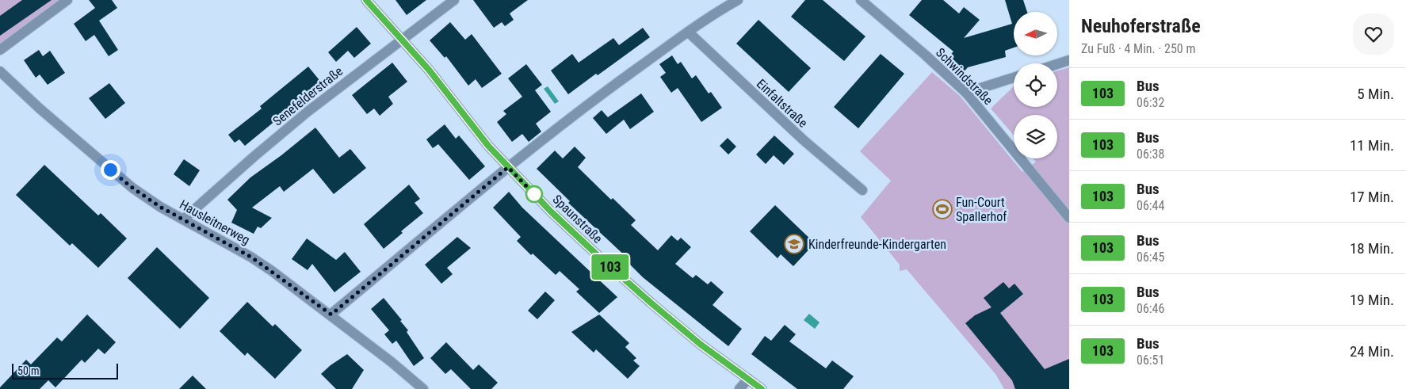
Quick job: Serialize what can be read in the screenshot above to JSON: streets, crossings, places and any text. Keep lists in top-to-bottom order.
{
  "streets": {
    "street": [
      "Schwindstraße",
      "Senefelderstraße",
      "Einfaltstraße",
      "Spaunstraße",
      "Hausleitnerweg"
    ]
  },
  "crossings": [
    ["Senefelderstraße", "Spaunstraße"],
    ["Senefelderstraße", "Hausleitnerweg"]
  ],
  "places": {
    "sports": ["Fun-Court Spallerhof"],
    "school or university": ["Kinderfreunde-Kindergarten"]
  },
  "lines": ["bus line 103"],
  "scale_bar": "50 m",
  "north": "left",
  "page": {
    "on_map": "103",
    "heading": ["Neuhoferstraße", "Zu Fuß · 4 Min. · 250 m"],
    "list": [
      {
        "mark": "103",
        "name": "Bus",
        "note": "06:32",
        "value": "5 Min."
      },
      {
        "mark": "103",
        "name": "Bus",
        "note": "06:38",
        "value": "11 Min."
      },
      {
        "mark": "103",
        "name": "Bus",
        "note": "06:44",
        "value": "17 Min."
      },
      {
        "mark": "103",
        "name": "Bus",
        "note": "06:45",
        "value": "18 Min."
      },
      {
        "mark": "103",
        "name": "Bus",
        "note": "06:46",
        "value": "19 Min."
      },
      {
        "mark": "103",
        "name": "Bus",
        "note": "06:51",
        "value": "24 Min."
      }
    ],
    "scale": "50 m"
  }
}
